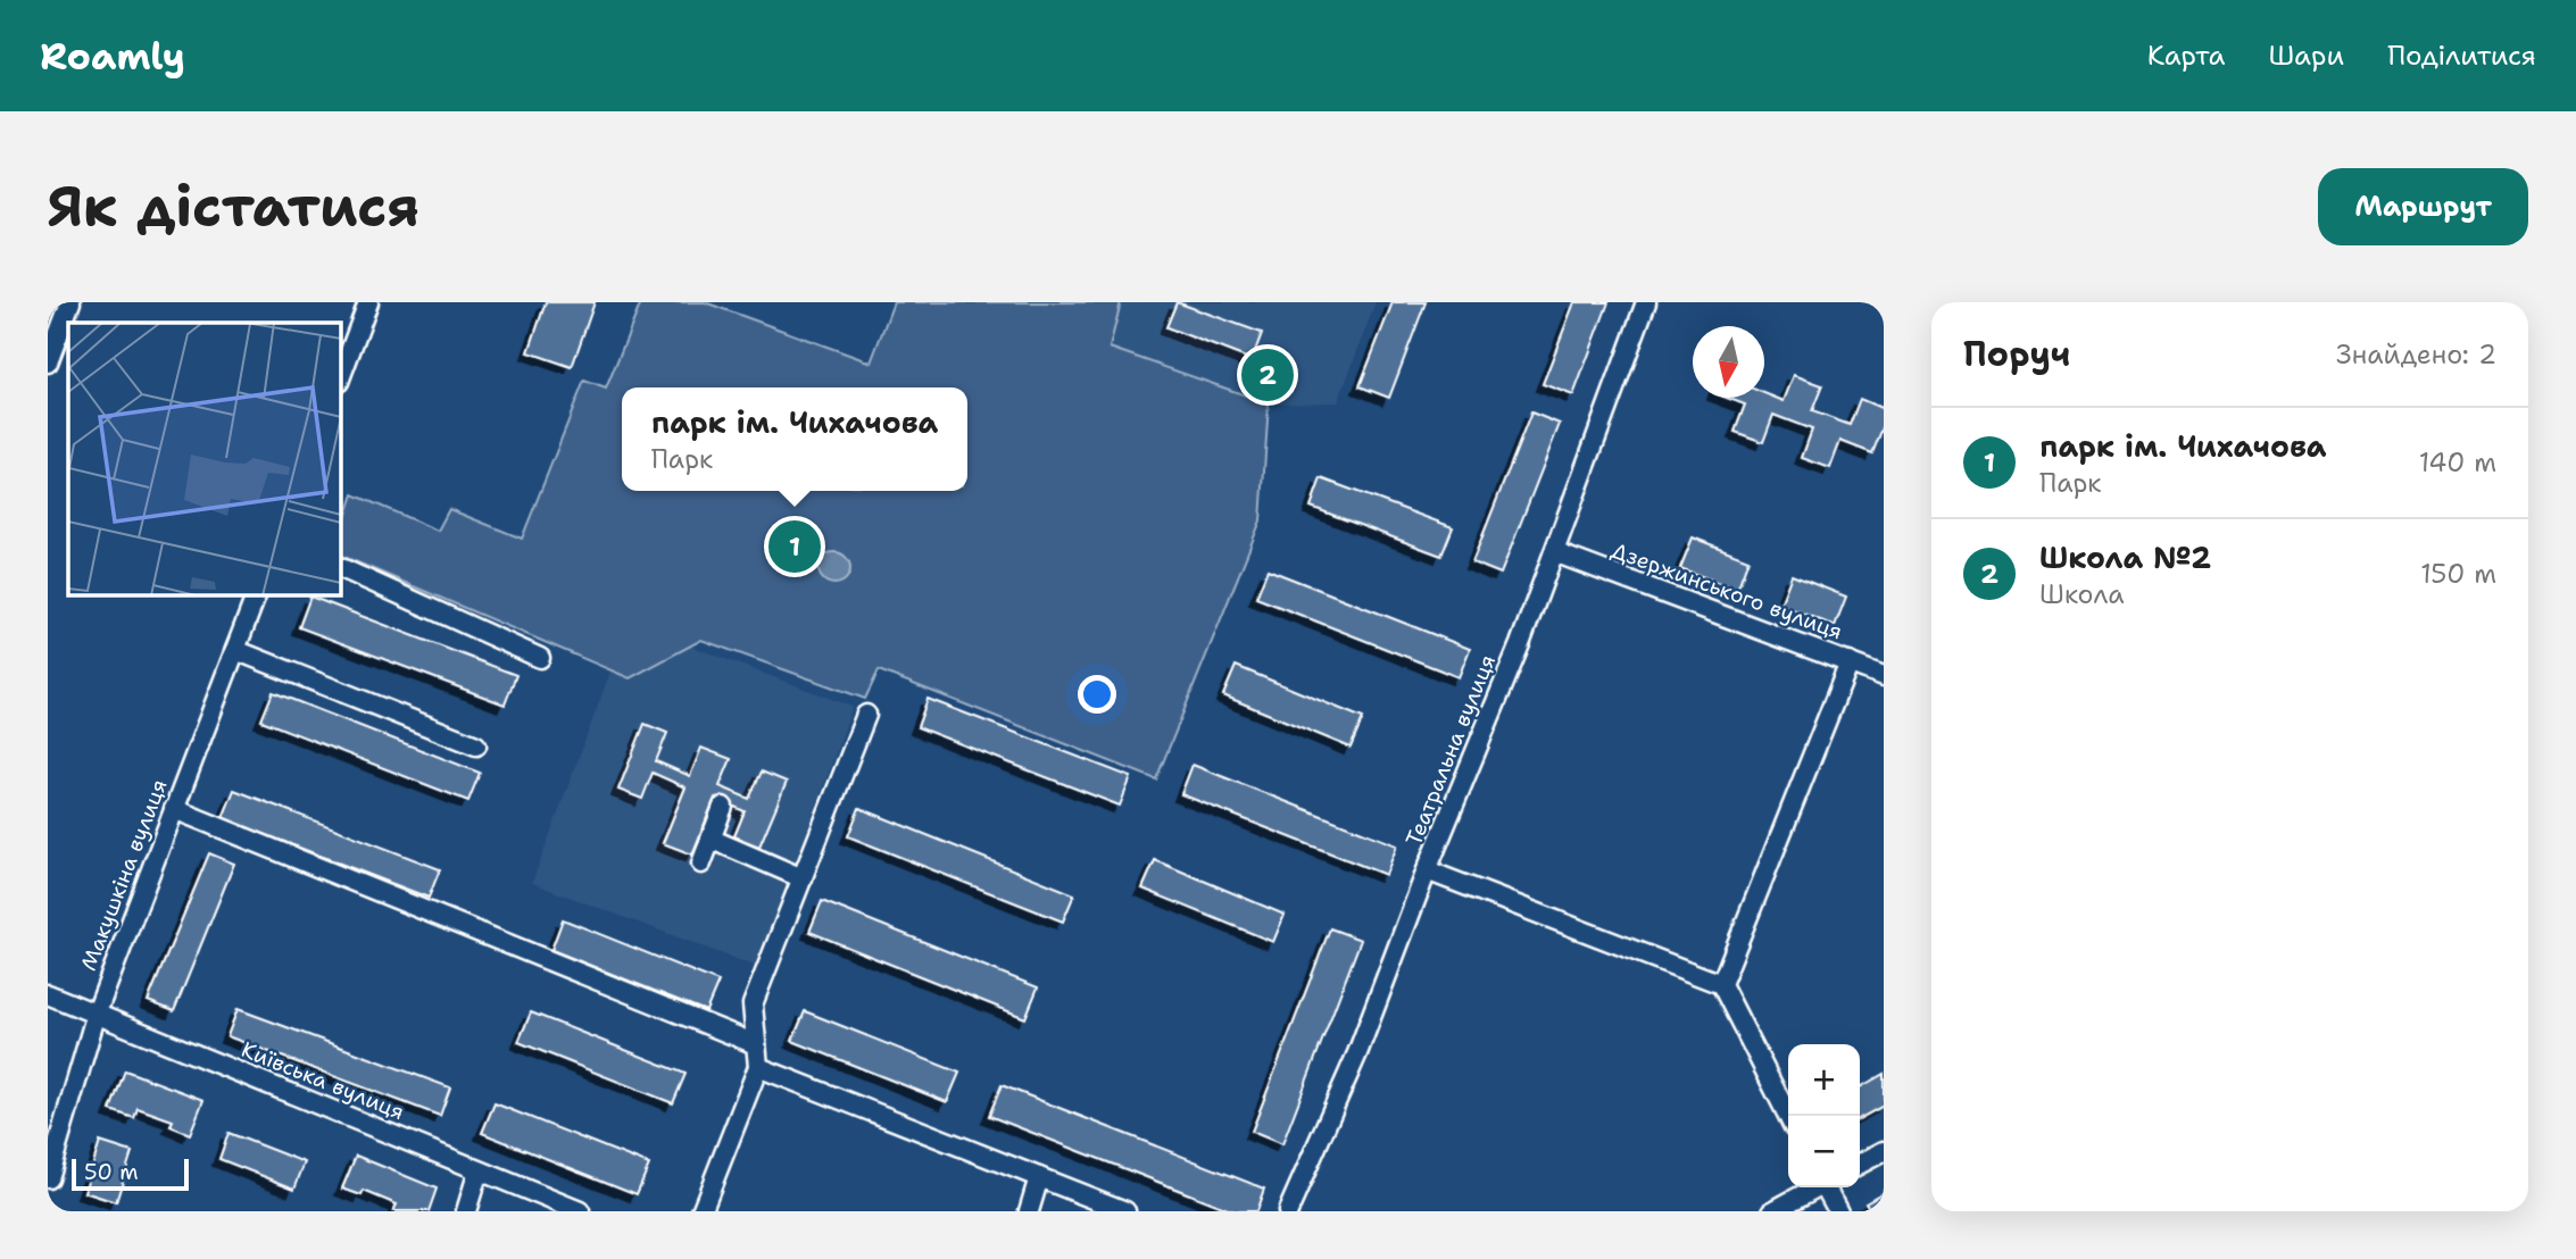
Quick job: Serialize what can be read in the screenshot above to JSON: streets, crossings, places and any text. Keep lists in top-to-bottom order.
{
  "streets": {
    "street": [
      "Дзержинського вулиця",
      "Театральна вулиця",
      "Макушкіна вулиця",
      "Київська вулиця"
    ]
  },
  "crossings": [
    ["Дзержинського вулиця", "Театральна вулиця"],
    ["Макушкіна вулиця", "Київська вулиця"]
  ],
  "scale_bar": "50 m",
  "north": "bottom",
  "page": {
    "header": "Roamly",
    "nav": ["Карта", "Шари", "Поділитися"],
    "buttons": "Маршрут",
    "title": "Як дістатися",
    "heading": ["Поруч", "Знайдено: 2"],
    "pins": ["2", "1"],
    "popup": ["парк ім. Чихачова", "Парк"],
    "list": [
      {
        "mark": "1",
        "name": "парк ім. Чихачова",
        "note": "Парк",
        "value": "140 m"
      },
      {
        "mark": "2",
        "name": "Школа №2",
        "note": "Школа",
        "value": "150 m"
      }
    ],
    "map_buttons": ["+", "−"],
    "scale": "50 m"
  }
}
